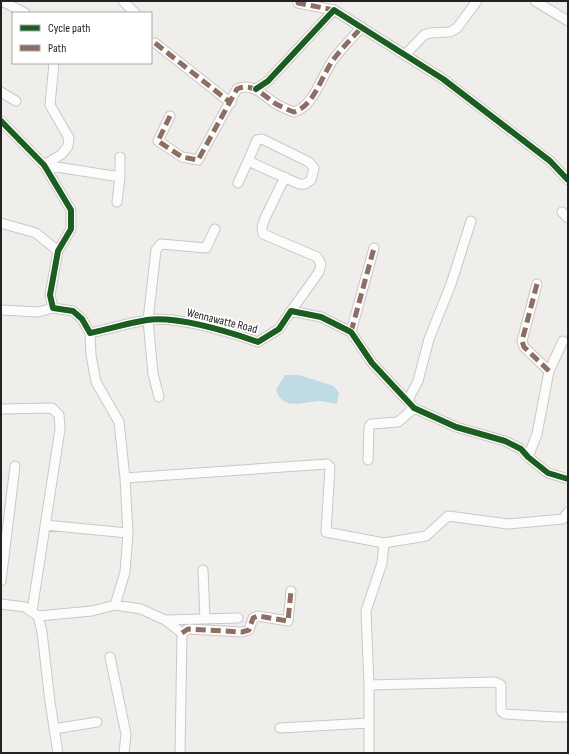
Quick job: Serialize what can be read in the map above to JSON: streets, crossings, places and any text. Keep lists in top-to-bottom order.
{
  "streets": {
    "street": ["Wennawatte Road"]
  },
  "legend": ["Cycle path", "Path"]
}
